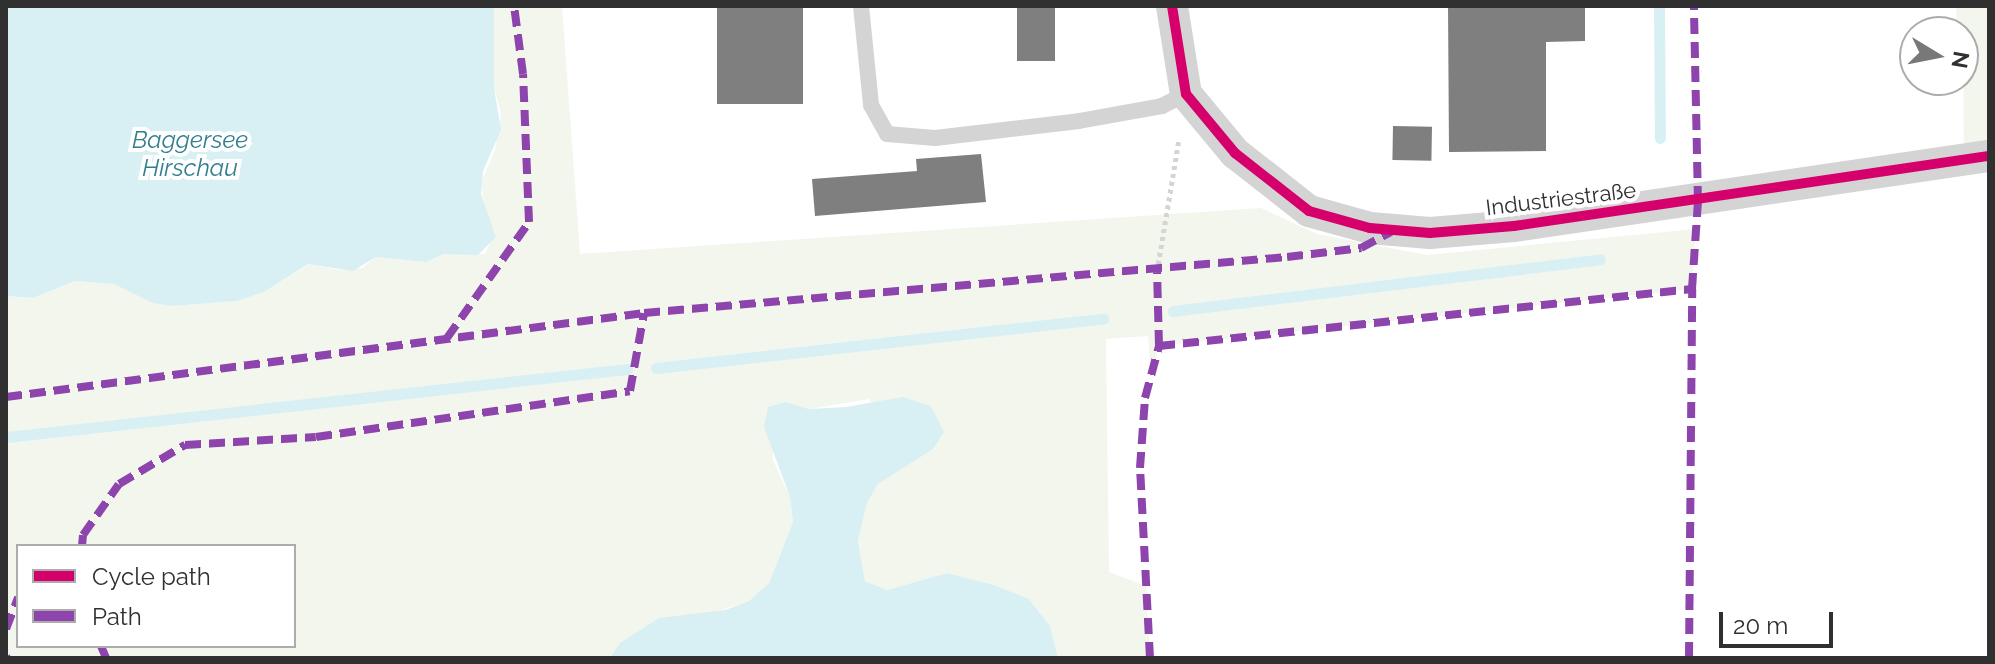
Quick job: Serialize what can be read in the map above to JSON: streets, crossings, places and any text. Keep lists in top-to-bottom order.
{
  "streets": {
    "street": ["Industriestraße"]
  },
  "water": ["Baggersee Hirschau"],
  "legend": ["Cycle path", "Path"],
  "scale_bar": "20 m",
  "north": "right"
}
